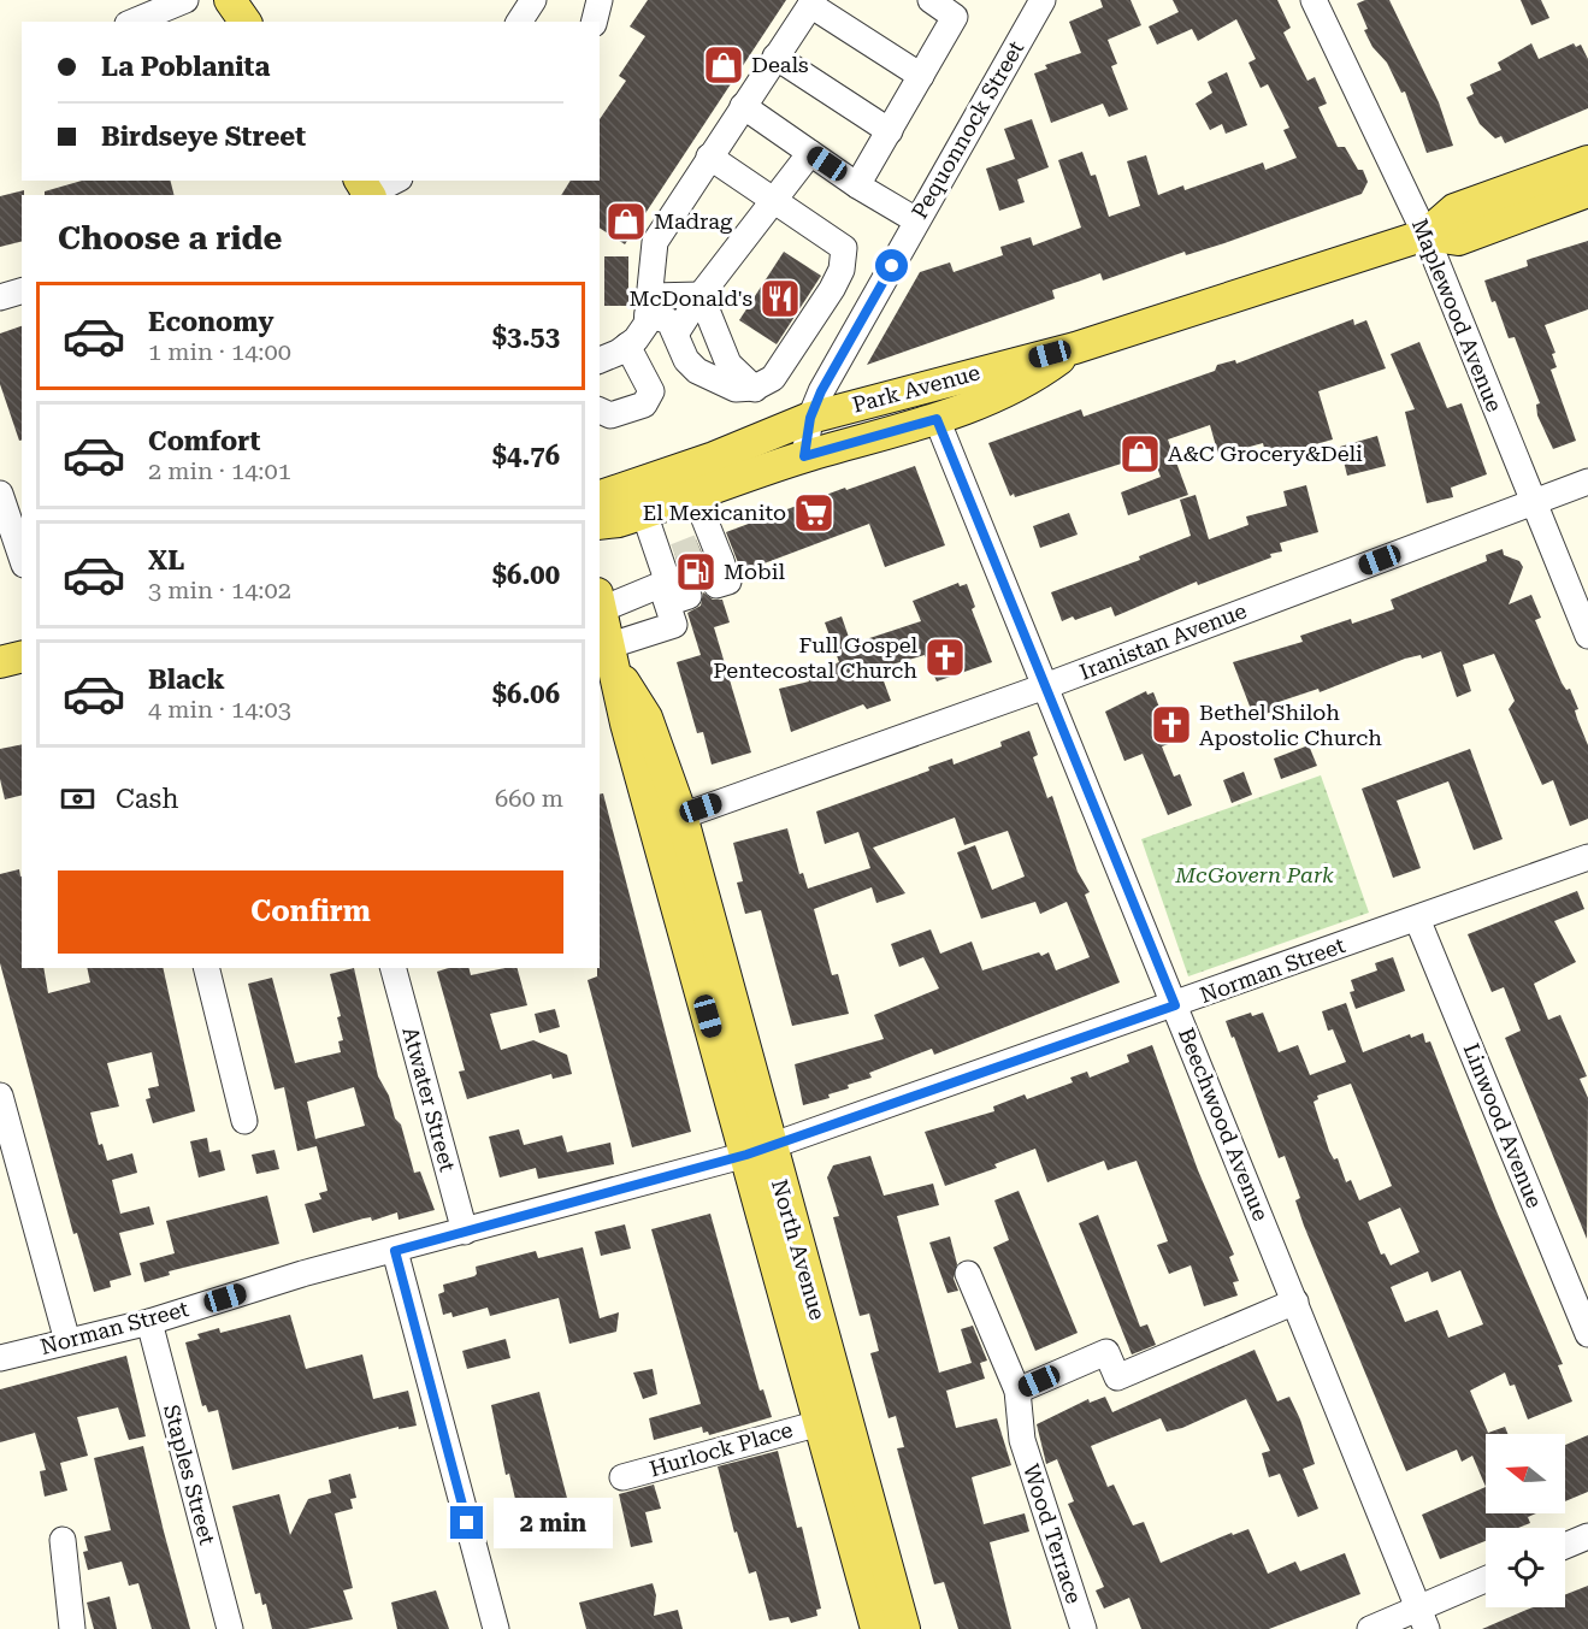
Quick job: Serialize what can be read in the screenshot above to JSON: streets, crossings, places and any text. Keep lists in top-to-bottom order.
{
  "streets": {
    "main road": ["Park Avenue", "North Avenue"],
    "street": [
      "Pequonnock Street",
      "Maplewood Avenue",
      "Iranistan Avenue",
      "Norman Street",
      "Atwater Street",
      "Beechwood Avenue",
      "Linwood Avenue",
      "Hurlock Place",
      "Staples Street",
      "Wood Terrace"
    ]
  },
  "crossings": [
    ["Pequonnock Street", "Park Avenue"],
    ["Maplewood Avenue", "Park Avenue"],
    ["Maplewood Avenue", "Iranistan Avenue"],
    ["Park Avenue", "Beechwood Avenue"],
    ["Iranistan Avenue", "Beechwood Avenue"],
    ["Iranistan Avenue", "North Avenue"],
    ["Norman Street", "Atwater Street"],
    ["Norman Street", "Beechwood Avenue"],
    ["Norman Street", "Linwood Avenue"],
    ["Norman Street", "North Avenue"],
    ["Norman Street", "Staples Street"],
    ["North Avenue", "Hurlock Place"]
  ],
  "parks": ["McGovern Park"],
  "places": {
    "shop": ["Deals", "Madrag", "A&C Grocery&Deli"],
    "restaurant": ["McDonald's"],
    "supermarket": ["El Mexicanito"],
    "fuel station": ["Mobil"],
    "church": ["Full Gospel Pentecostal Church", "Bethel Shiloh Apostolic Church"]
  },
  "north": "left",
  "page": {
    "banner": ["La Poblanita", "Birdseye Street"],
    "heading": "Choose a ride",
    "list": [
      {
        "name": "Economy",
        "note": "1 min · 14:00",
        "value": "$3.53"
      },
      {
        "name": "Comfort",
        "note": "2 min · 14:01",
        "value": "$4.76"
      },
      {
        "name": "XL",
        "note": "3 min · 14:02",
        "value": "$6.00"
      },
      {
        "name": "Black",
        "note": "4 min · 14:03",
        "value": "$6.06"
      }
    ],
    "pay": ["Cash", "660 m"],
    "buttons": "Confirm",
    "bubble": "2 min"
  }
}
